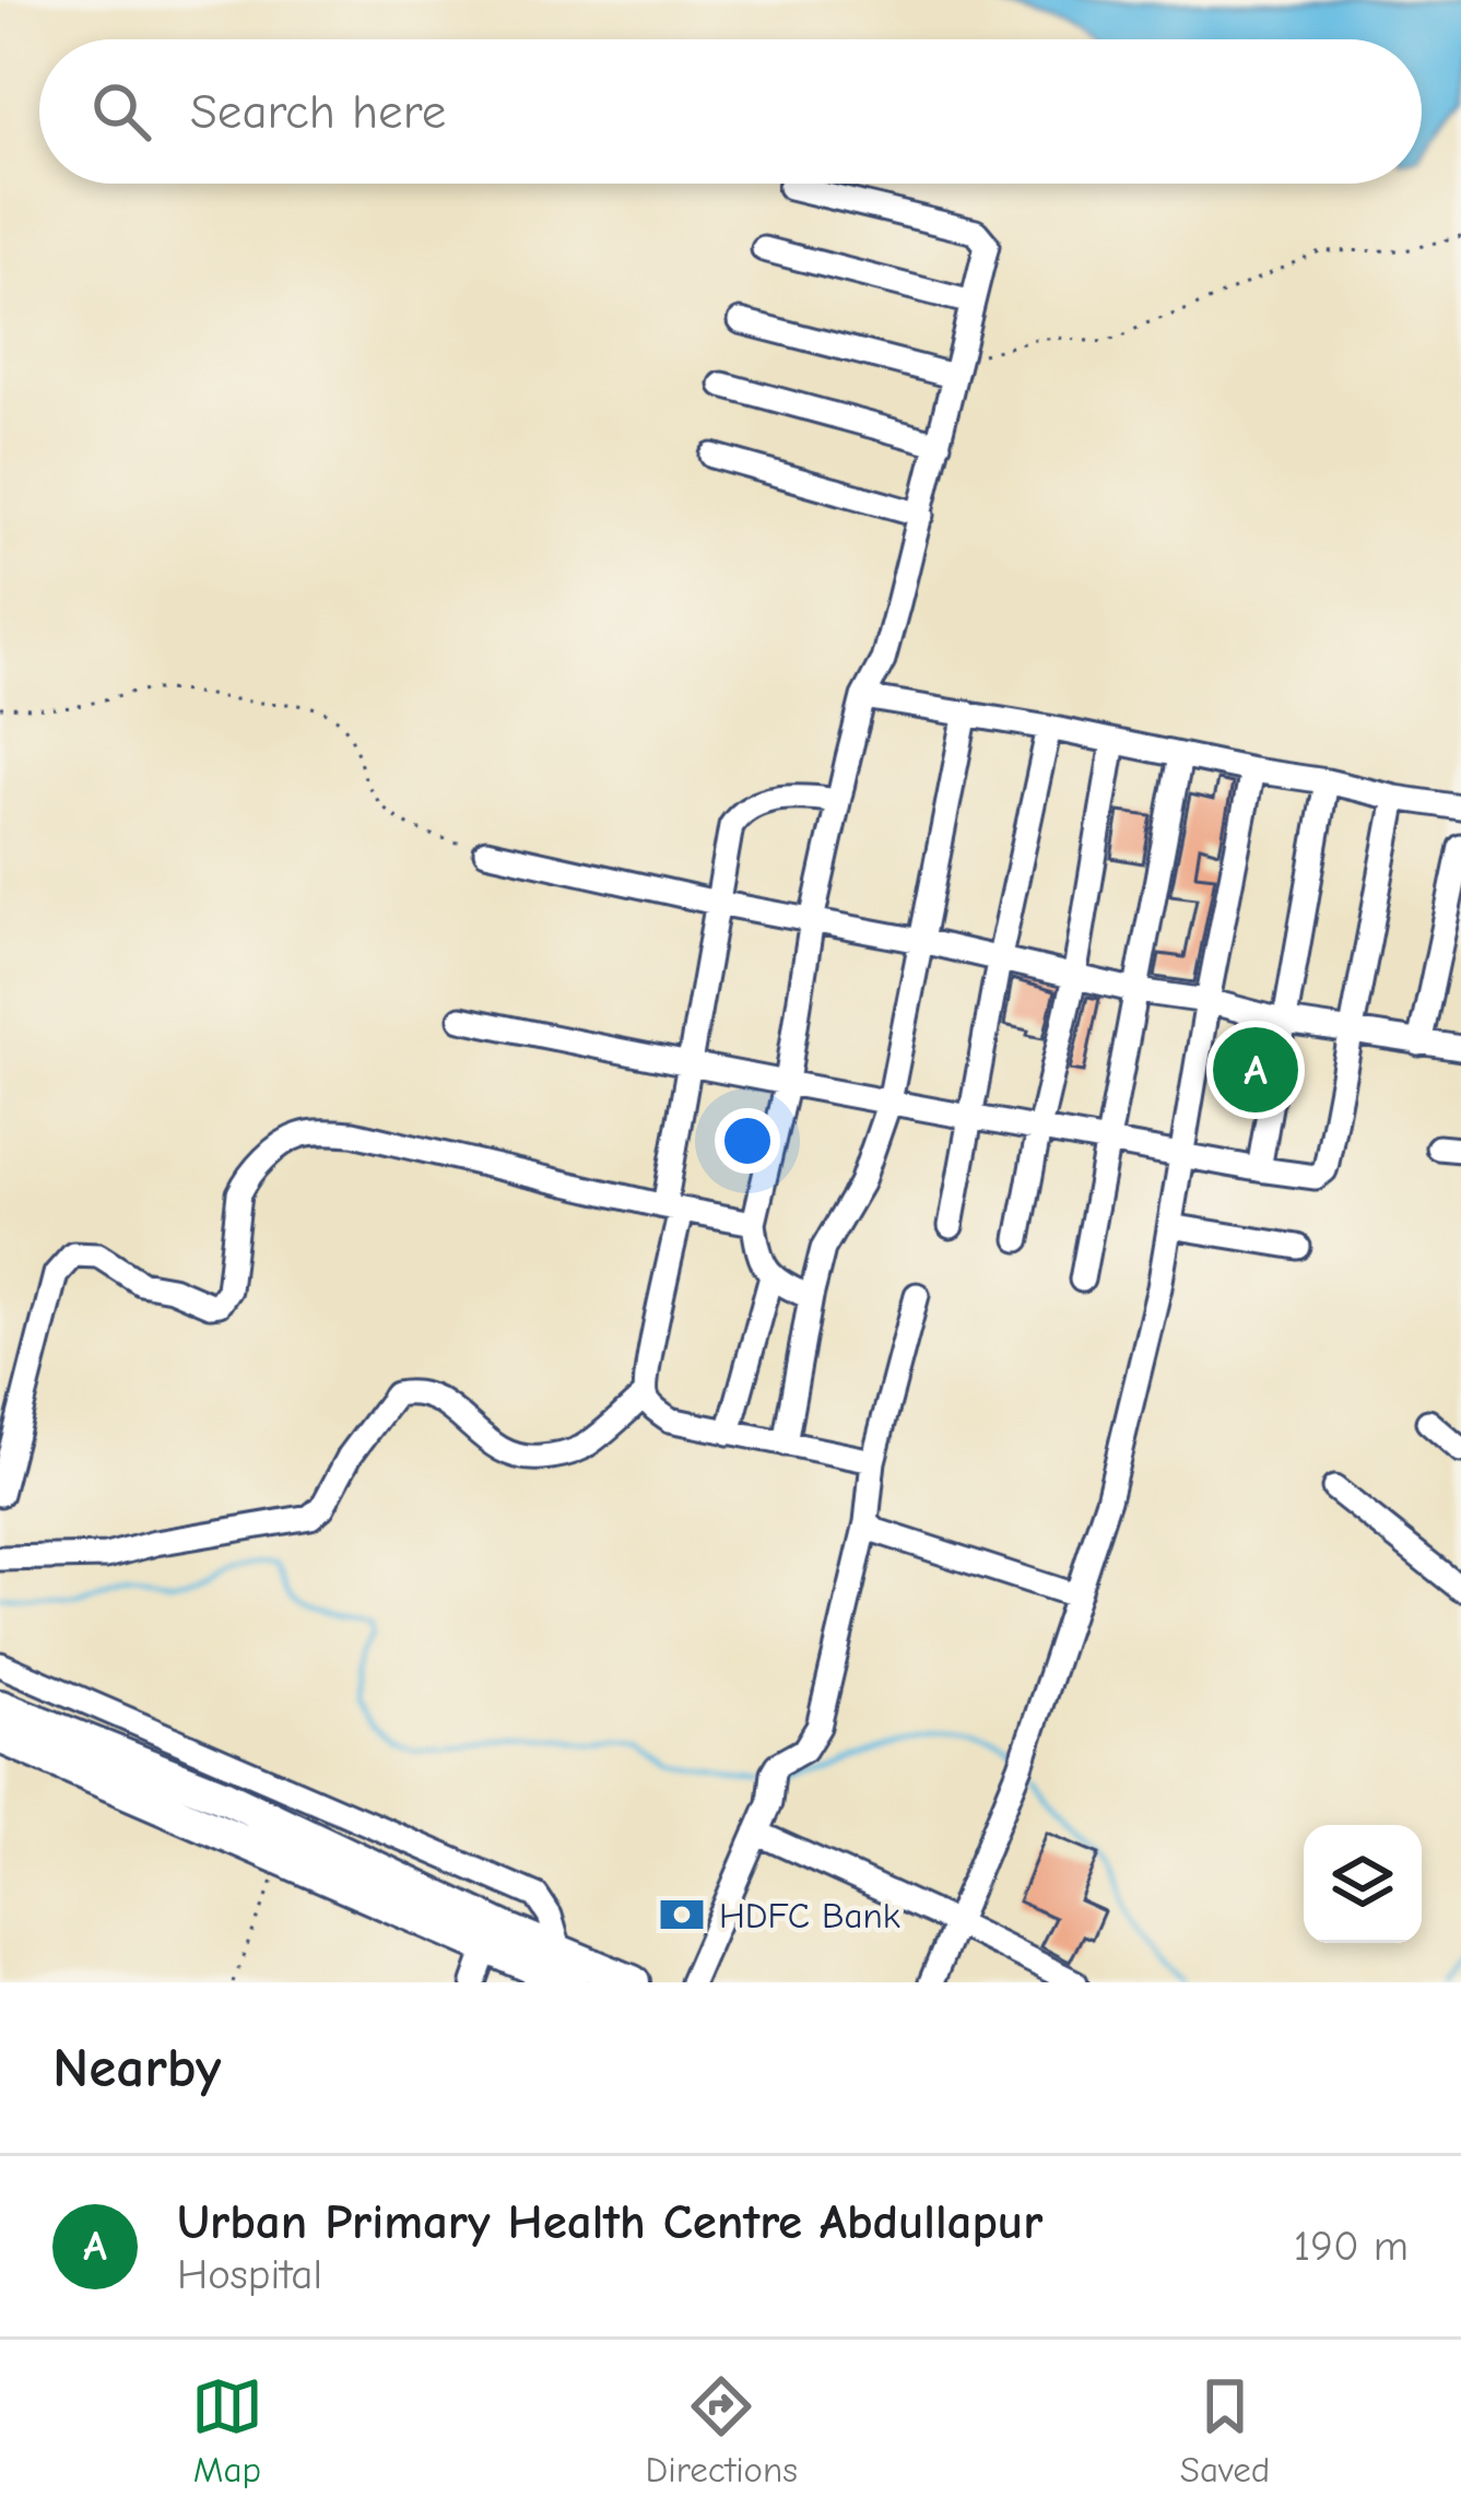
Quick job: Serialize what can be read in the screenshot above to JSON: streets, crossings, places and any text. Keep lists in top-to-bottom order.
{
  "places": {
    "bank": ["HDFC Bank"]
  },
  "page": {
    "search": "Search here",
    "pins": "A",
    "heading": "Nearby",
    "list": [
      {
        "mark": "A",
        "name": "Urban Primary Health Centre Abdullapur",
        "note": "Hospital",
        "value": "190 m"
      }
    ],
    "nav": ["Map", "Directions", "Saved"]
  }
}
